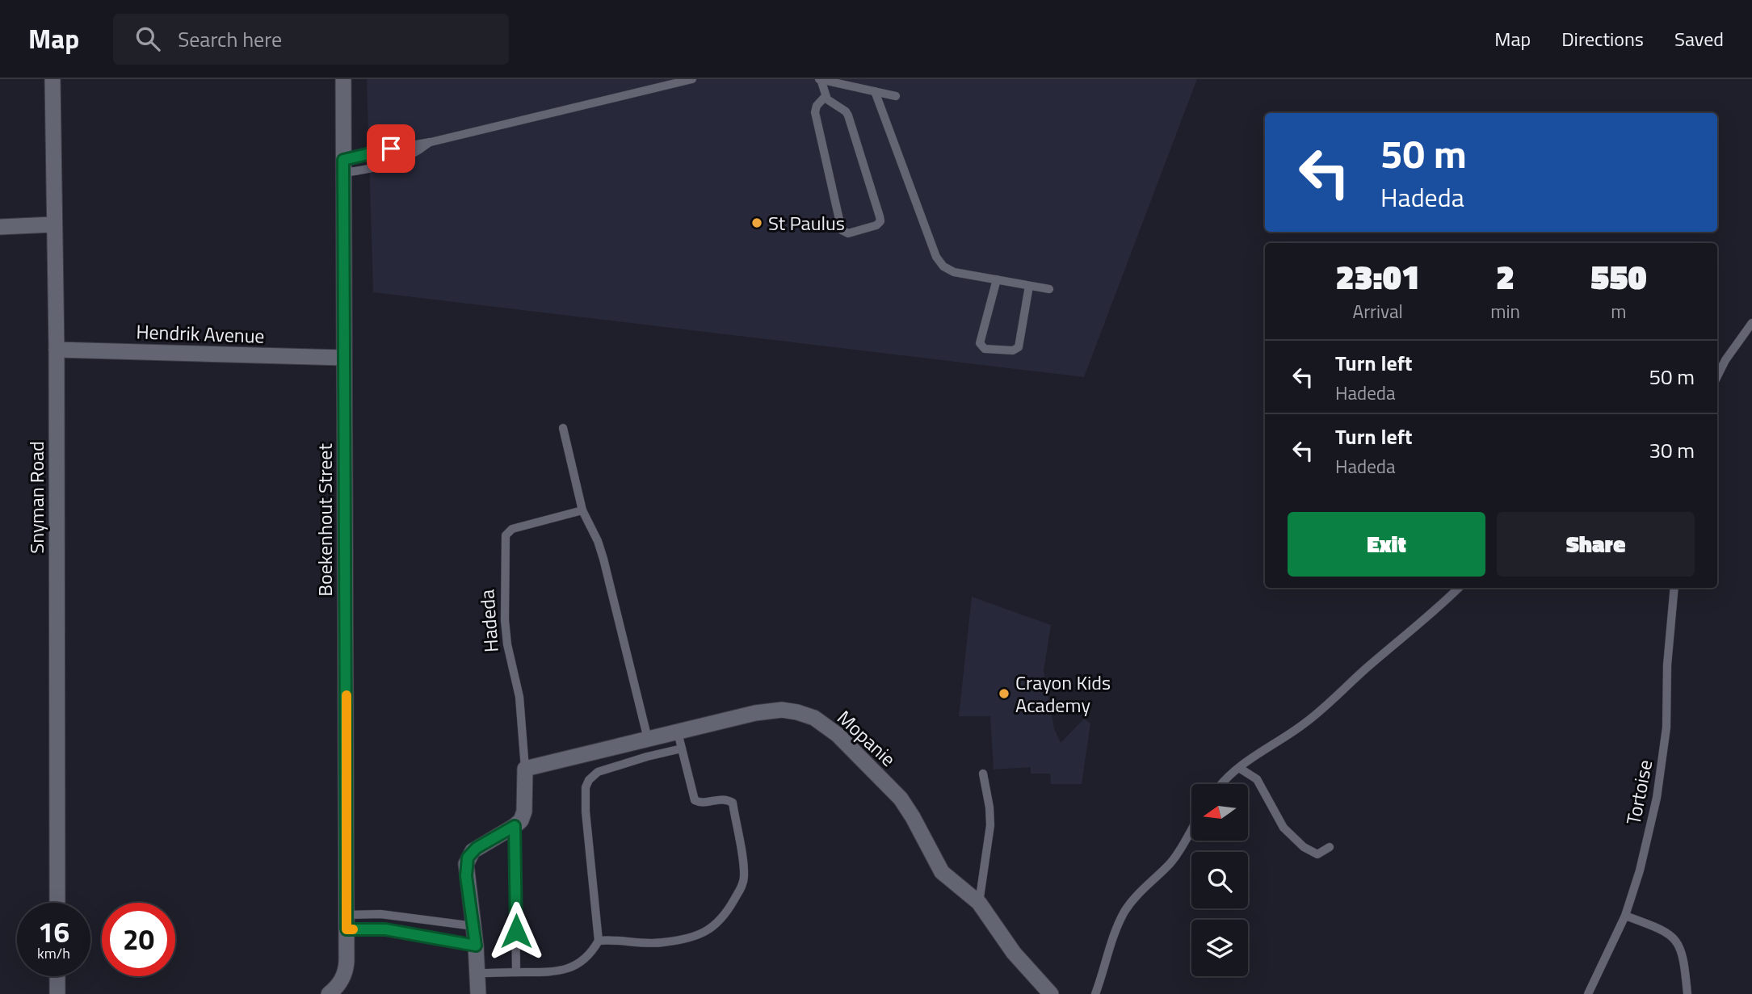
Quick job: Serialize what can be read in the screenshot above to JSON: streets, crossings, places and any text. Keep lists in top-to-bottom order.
{
  "streets": {
    "street": [
      "Hendrik Avenue",
      "Snyman Road",
      "Boekenhout Street",
      "Hadeda",
      "Mopanie"
    ],
    "lane": ["Tortoise"]
  },
  "crossings": [
    ["Hendrik Avenue", "Snyman Road"],
    ["Hendrik Avenue", "Boekenhout Street"],
    ["Hadeda", "Mopanie"]
  ],
  "places": ["St Paulus", "Crayon Kids Academy"],
  "north": "left",
  "page": {
    "header": "Map",
    "search": "Search here",
    "nav": ["Map", "Directions", "Saved"],
    "turn": ["50 m", "Hadeda"],
    "eta": [
      "23:01",
      "Arrival",
      "2",
      "min",
      "550",
      "m"
    ],
    "list": [
      {
        "name": "Turn left",
        "note": "Hadeda",
        "value": "50 m"
      },
      {
        "name": "Turn left",
        "note": "Hadeda",
        "value": "30 m"
      }
    ],
    "buttons": ["Exit", "Share"],
    "speed": "16 km/h",
    "limit": "20"
  }
}
